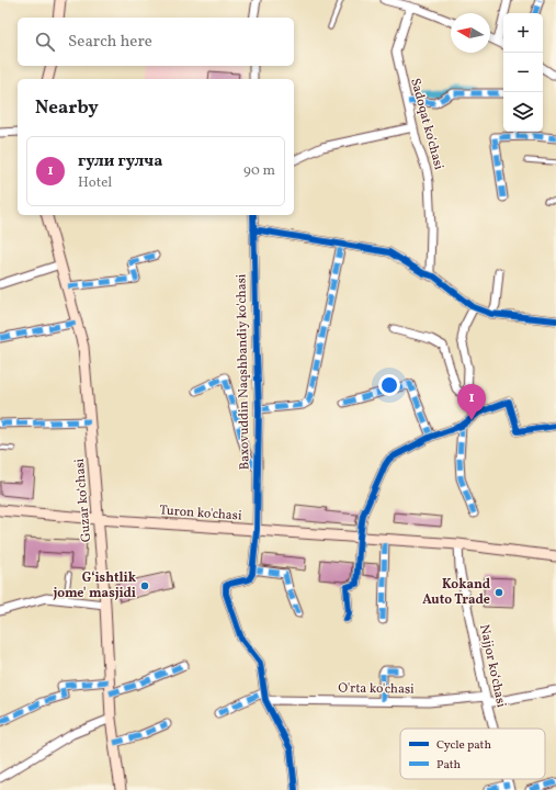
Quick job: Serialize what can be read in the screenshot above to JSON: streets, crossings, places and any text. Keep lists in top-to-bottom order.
{
  "streets": {
    "main road": ["Guzar koʻchasi", "Turon ko'chasi"],
    "street": [
      "Sadoqat ko'chasi",
      "Baxovuddin Naqshbandiy ko'chasi",
      "Najjor koʻchasi",
      "O'rta ko'chasi"
    ]
  },
  "crossings": [
    ["Baxovuddin Naqshbandiy ko'chasi", "Turon ko'chasi"],
    ["Guzar koʻchasi", "Turon ko'chasi"],
    ["Turon ko'chasi", "Najjor koʻchasi"],
    ["Najjor koʻchasi", "O'rta ko'chasi"]
  ],
  "places": ["Gʻishtlik jome' masjidi", "Kokand Auto Trade"],
  "legend": ["Cycle path", "Path"],
  "north": "left",
  "page": {
    "map_buttons": ["+", "−"],
    "search": "Search here",
    "heading": "Nearby",
    "list": [
      {
        "mark": "1",
        "name": "гули гулча",
        "note": "Hotel",
        "value": "90 m"
      }
    ],
    "pins": "1"
  }
}
